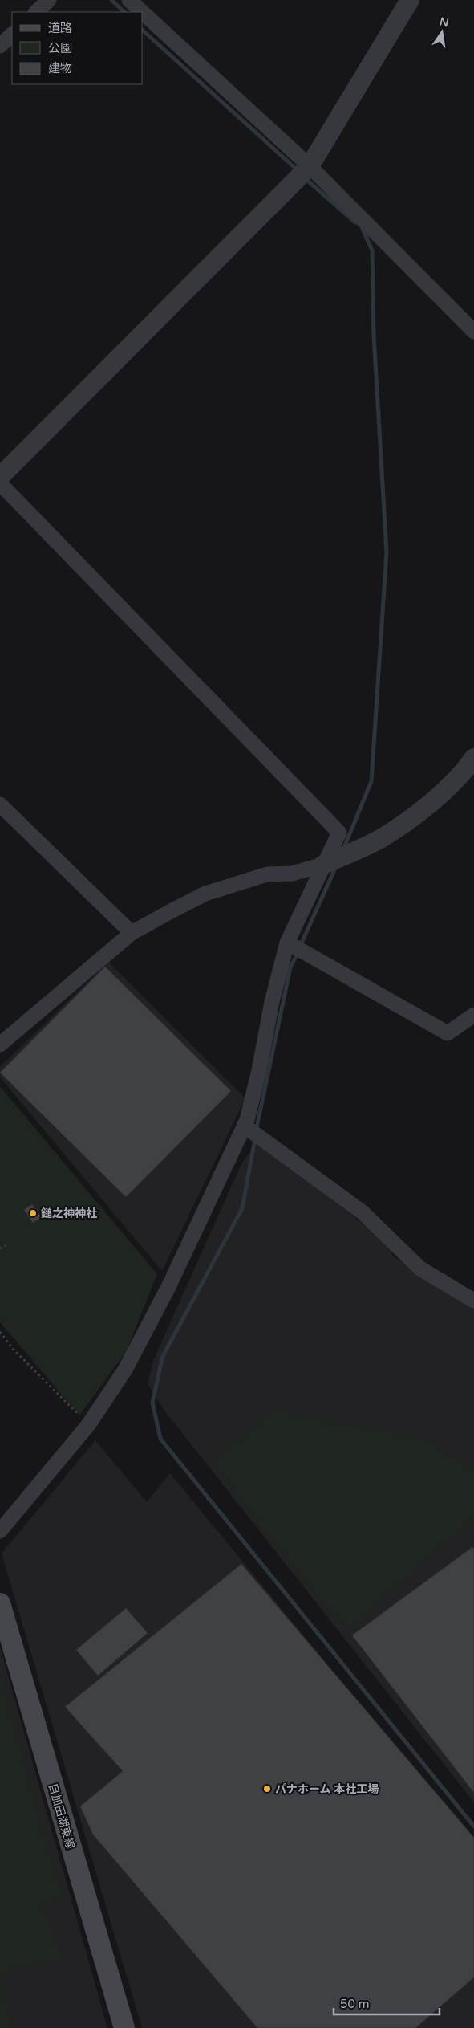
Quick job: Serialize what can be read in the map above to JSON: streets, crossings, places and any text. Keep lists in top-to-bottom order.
{
  "streets": {
    "main road": ["目加田湖東線"]
  },
  "places": ["鎚之神神社", "パナホーム 本社工場"],
  "legend": ["道路", "公園", "建物"],
  "scale_bar": "50 m",
  "north": "top"
}
